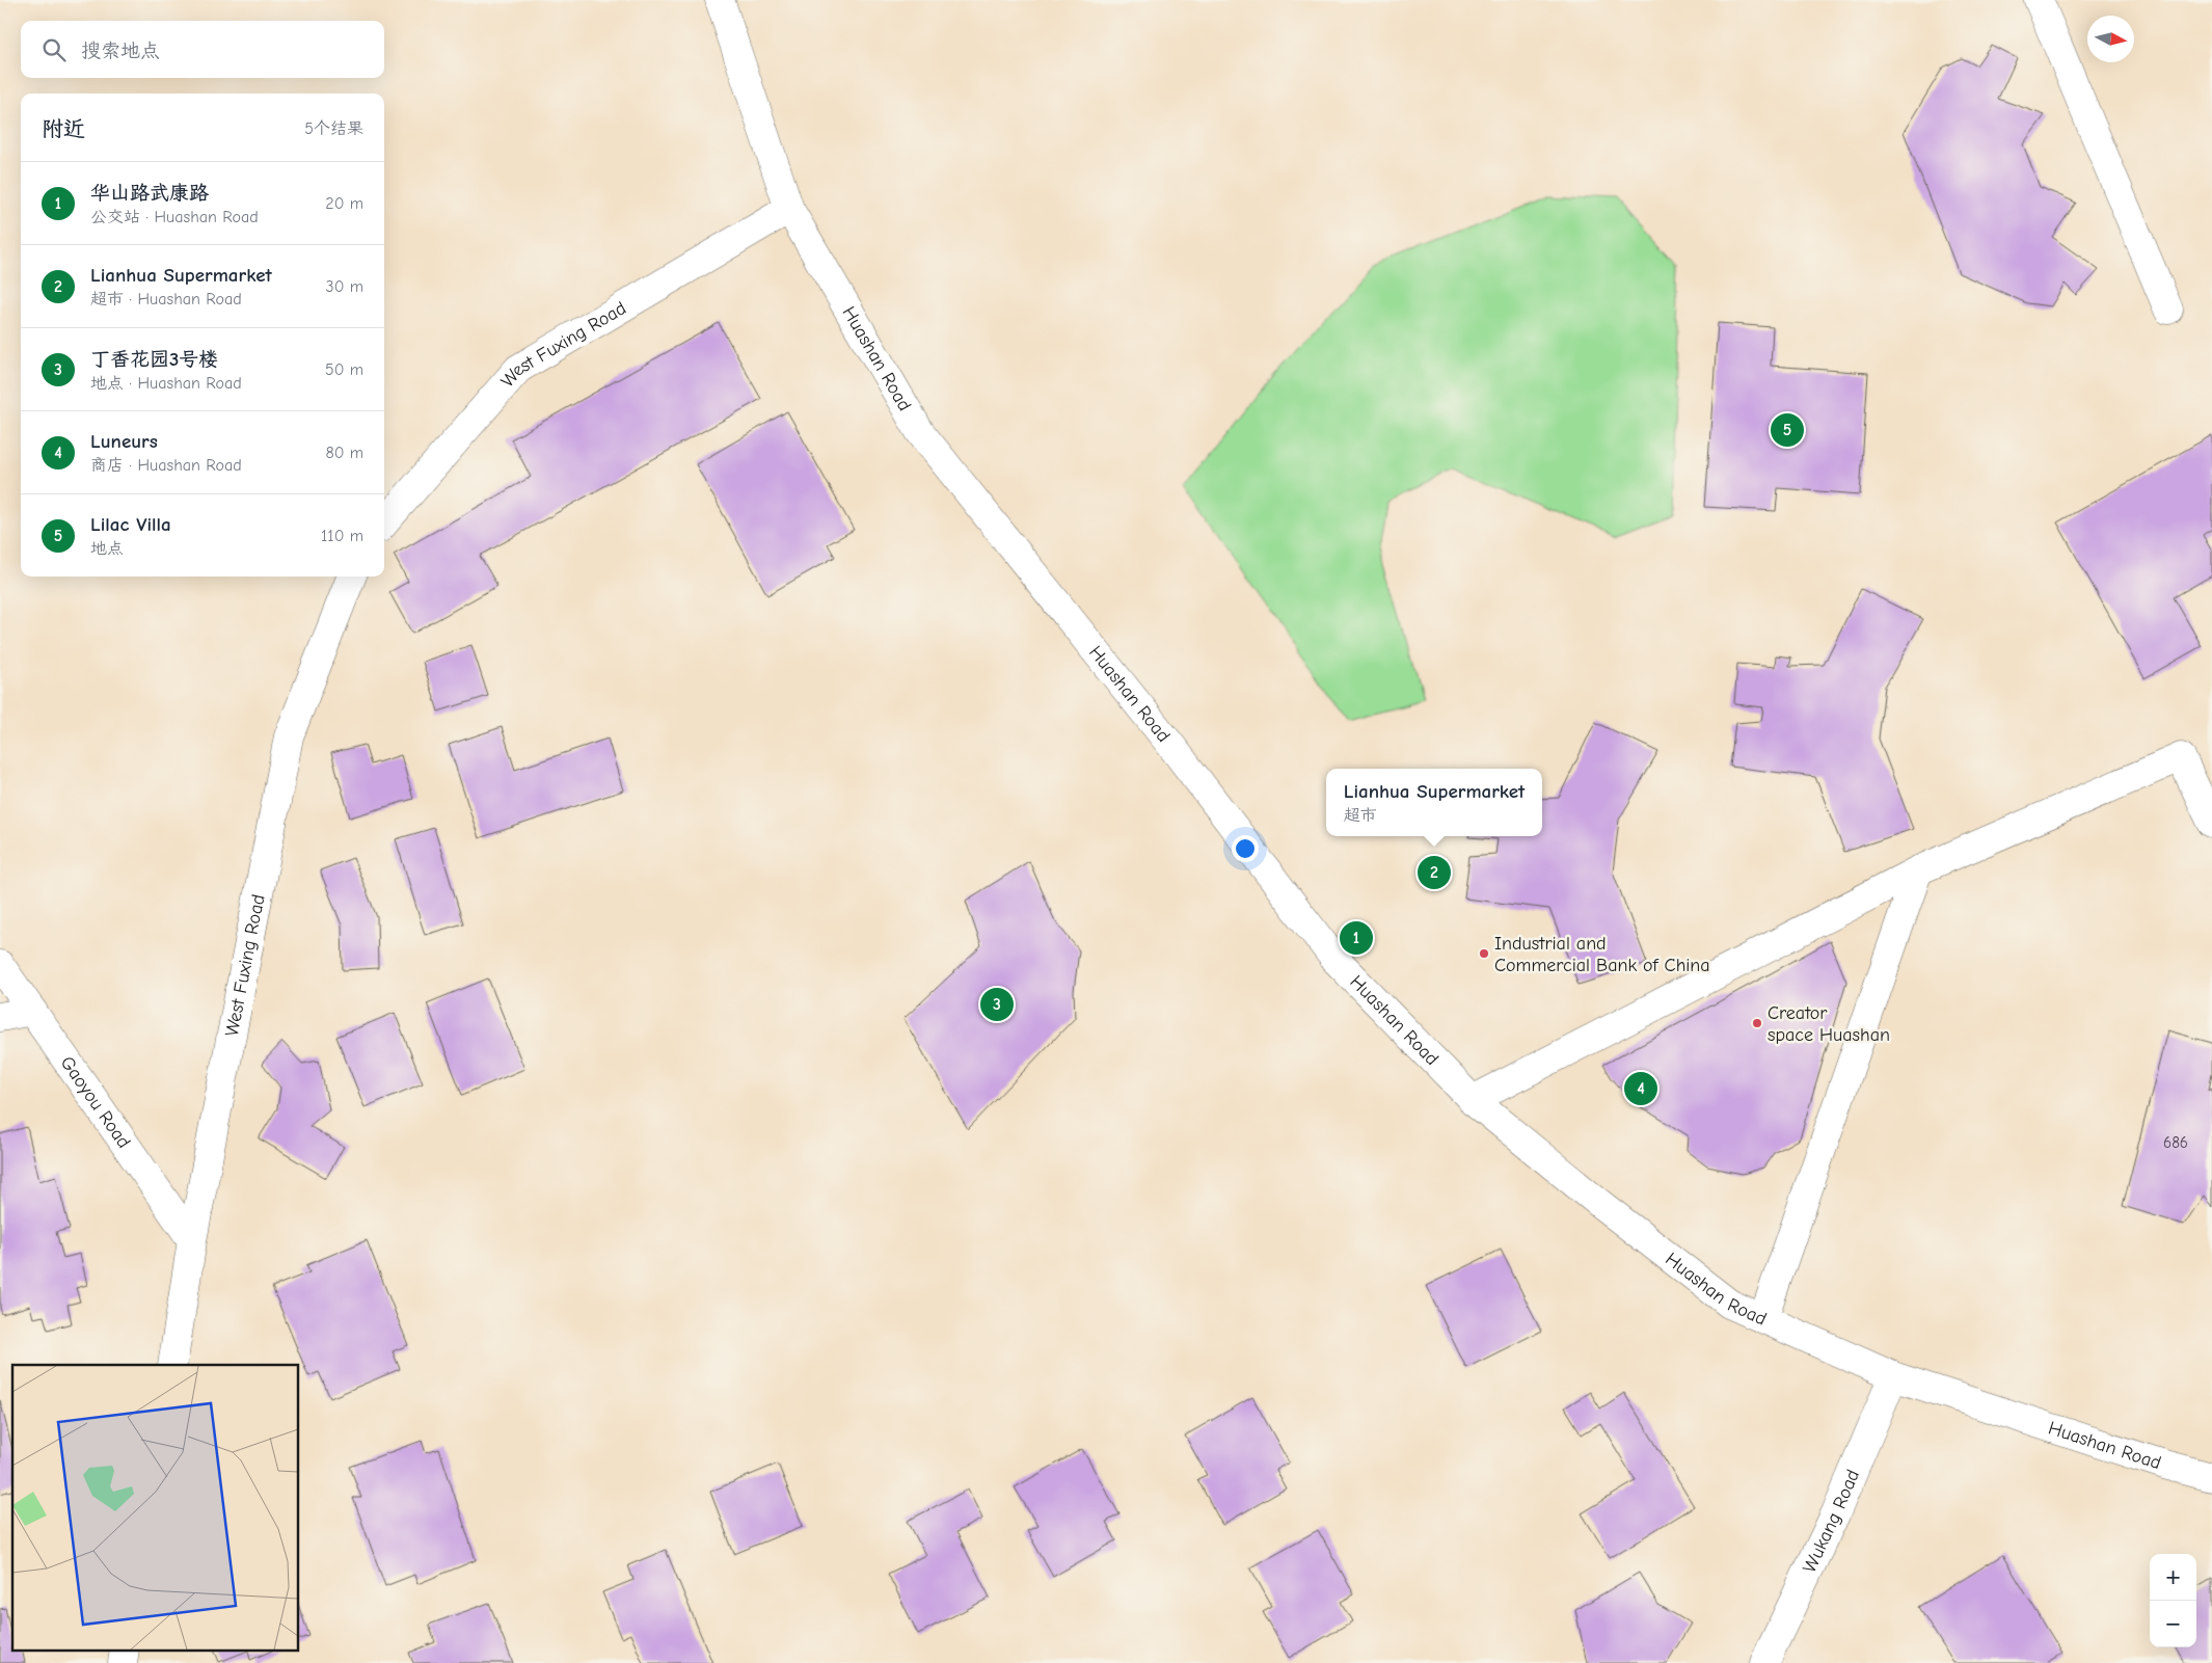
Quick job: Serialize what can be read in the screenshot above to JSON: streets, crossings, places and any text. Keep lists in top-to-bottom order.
{
  "streets": {
    "street": [
      "West Fuxing Road",
      "Huashan Road",
      "Gaoyou Road",
      "Wukang Road"
    ]
  },
  "crossings": [
    ["West Fuxing Road", "Huashan Road"],
    ["West Fuxing Road", "Gaoyou Road"],
    ["Huashan Road", "Wukang Road"]
  ],
  "places": ["Industrial and Commercial Bank of China", "Creator space Huashan"],
  "house_numbers": ["686"],
  "north": "right",
  "page": {
    "search": "搜索地点",
    "heading": ["附近", "5个结果"],
    "list": [
      {
        "mark": "1",
        "name": "华山路武康路",
        "note": "公交站 · Huashan Road",
        "value": "20 m"
      },
      {
        "mark": "2",
        "name": "Lianhua Supermarket",
        "note": "超市 · Huashan Road",
        "value": "30 m"
      },
      {
        "mark": "3",
        "name": "丁香花园3号楼",
        "note": "地点 · Huashan Road",
        "value": "50 m"
      },
      {
        "mark": "4",
        "name": "Luneurs",
        "note": "商店 · Huashan Road",
        "value": "80 m"
      },
      {
        "mark": "5",
        "name": "Lilac Villa",
        "note": "地点",
        "value": "110 m"
      }
    ],
    "pins": [
      "5",
      "2",
      "1",
      "3",
      "4"
    ],
    "popup": ["Lianhua Supermarket", "超市"],
    "map_buttons": ["+", "−"]
  }
}
